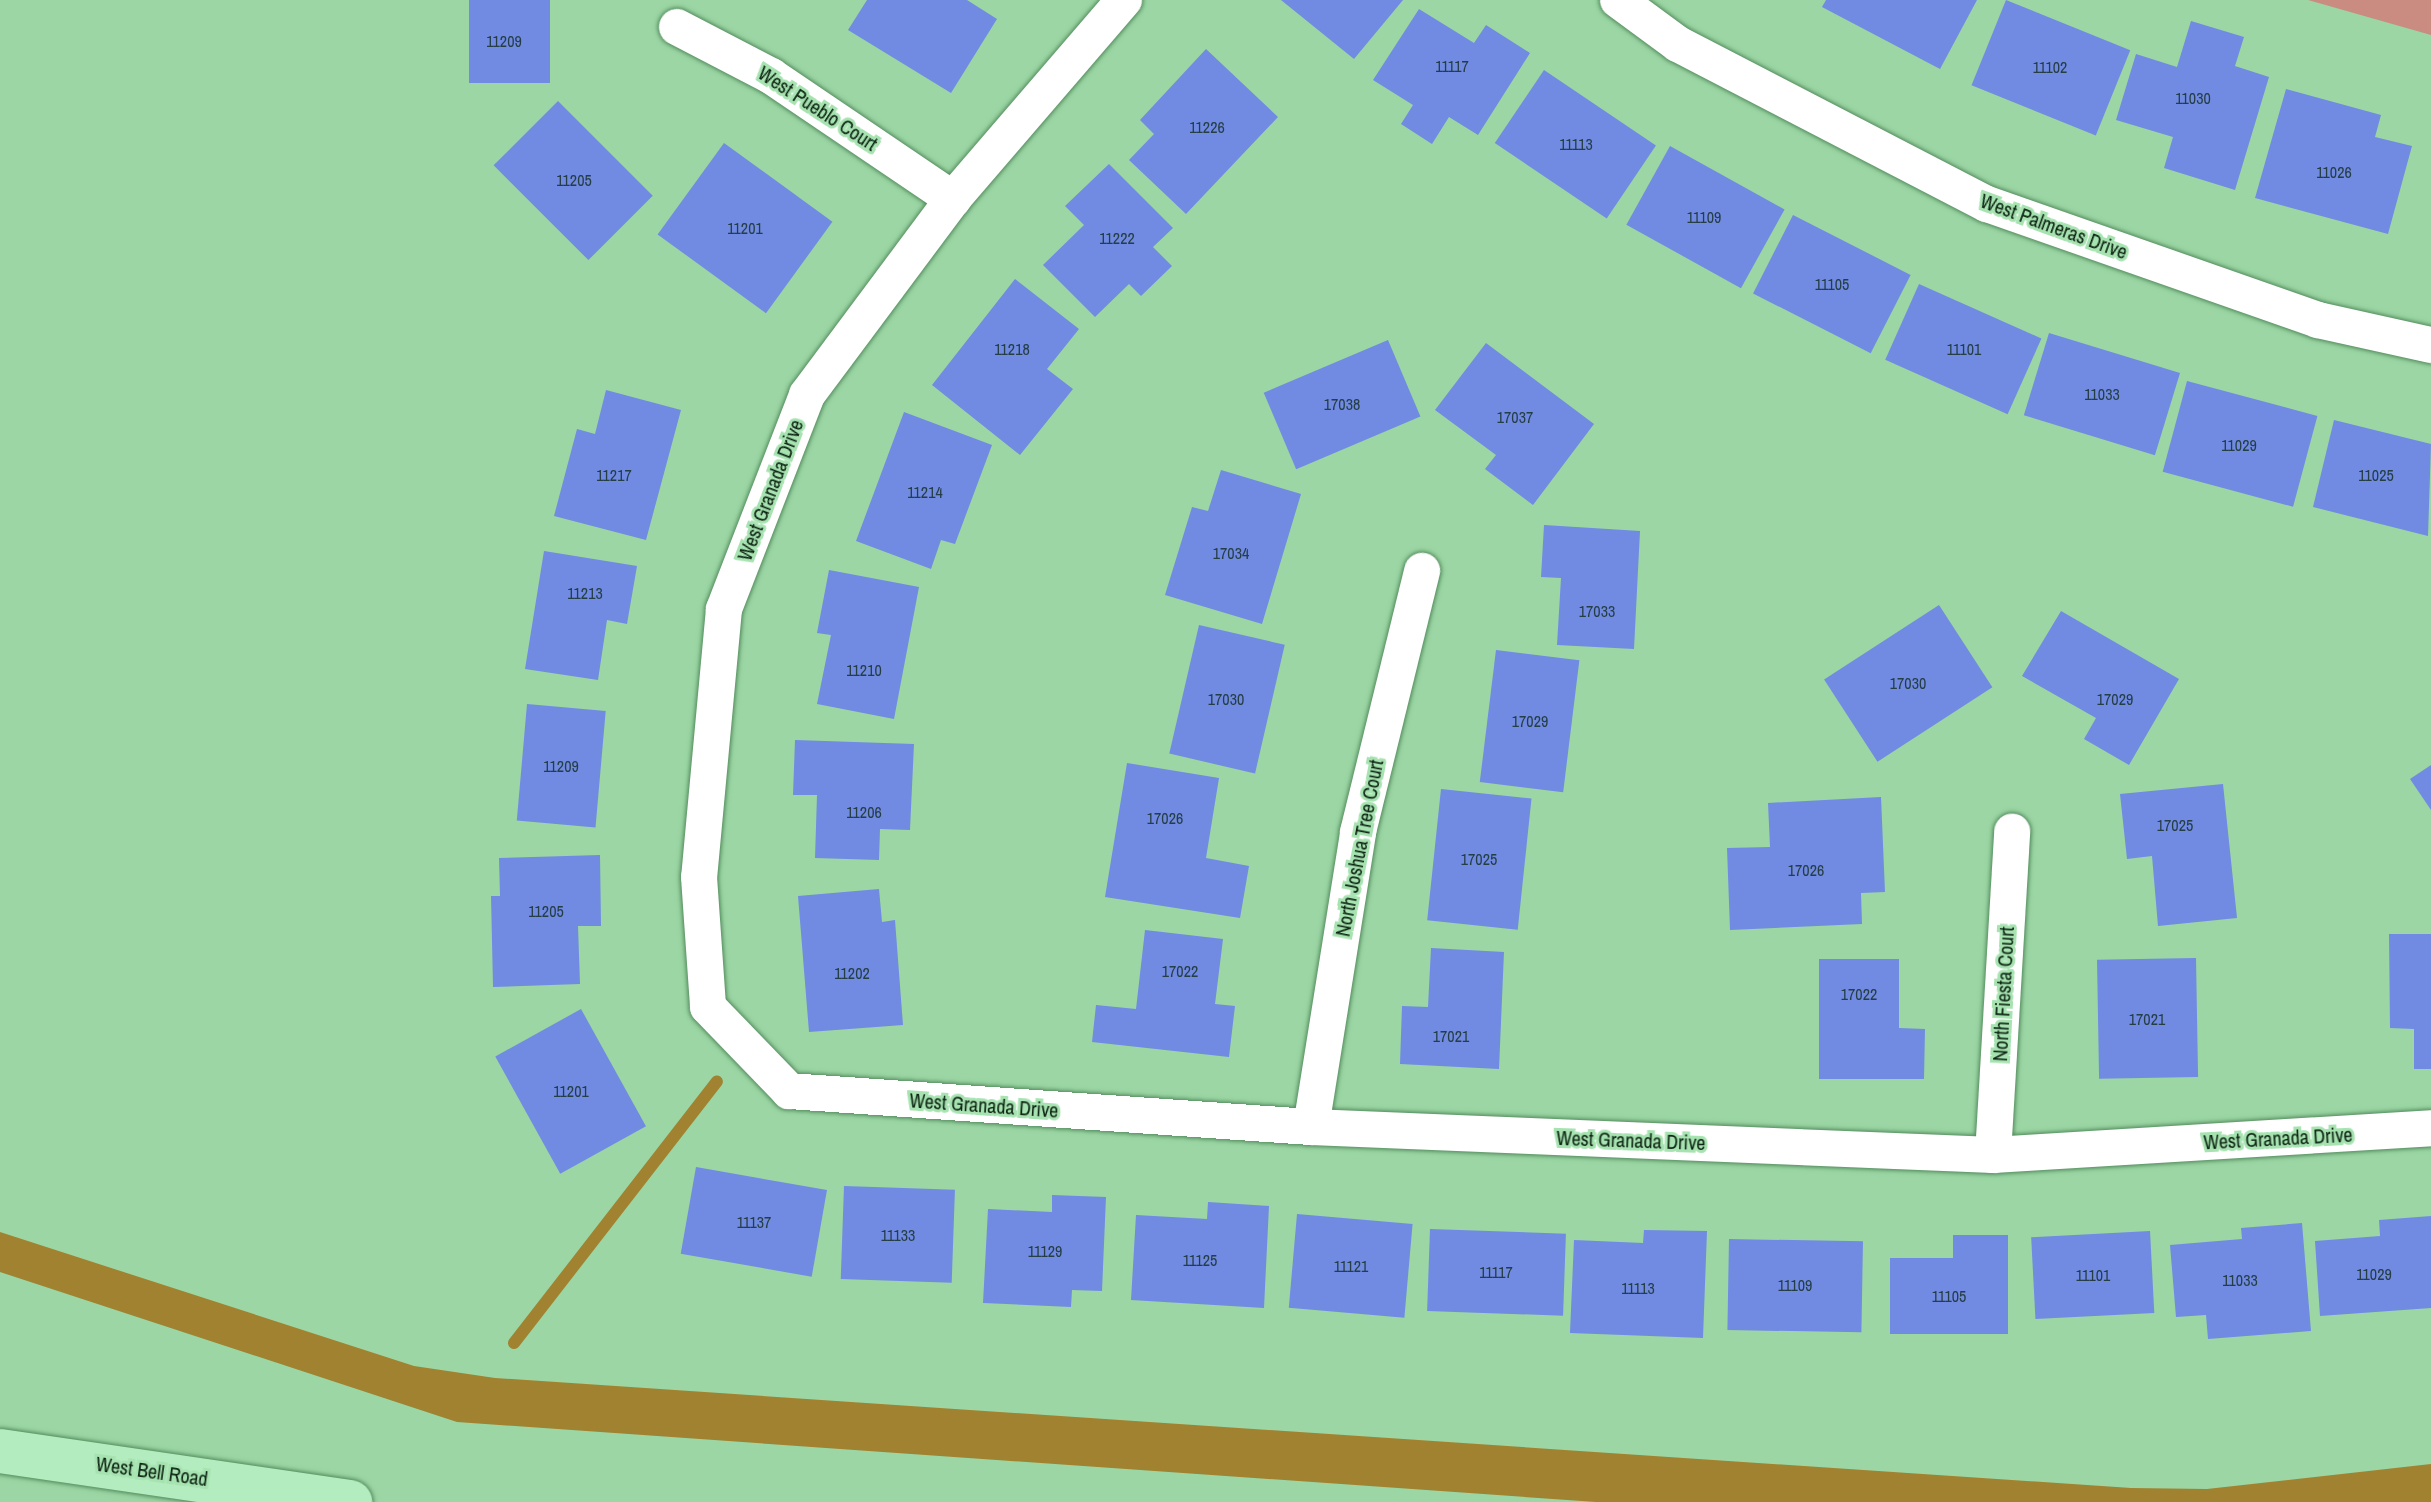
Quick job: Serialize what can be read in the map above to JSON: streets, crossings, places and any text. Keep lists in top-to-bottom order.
{
  "streets": {
    "main road": ["West Bell Road"],
    "street": [
      "West Pueblo Court",
      "West Palmeras Drive",
      "West Granada Drive",
      "North Joshua Tree Court",
      "North Fiesta Court"
    ]
  },
  "crossings": [
    ["West Pueblo Court", "West Granada Drive"],
    ["West Granada Drive", "North Joshua Tree Court"],
    ["West Granada Drive", "North Fiesta Court"]
  ],
  "house_numbers": [
    "11209",
    "11117",
    "11102",
    "11030",
    "11226",
    "11113",
    "11026",
    "11205",
    "11109",
    "11201",
    "11222",
    "11105",
    "11218",
    "11101",
    "11033",
    "17038",
    "17037",
    "11029",
    "11217",
    "11025",
    "11214",
    "17034",
    "11213",
    "17033",
    "11210",
    "17030",
    "17030",
    "17029",
    "17029",
    "11209",
    "11206",
    "17026",
    "17025",
    "17025",
    "17026",
    "11205",
    "17022",
    "11202",
    "17022",
    "17021",
    "17021",
    "11201",
    "11137",
    "11133",
    "11129",
    "11125",
    "11121",
    "11117",
    "11029",
    "11101",
    "11033",
    "11109",
    "11113",
    "11105"
  ]
}
